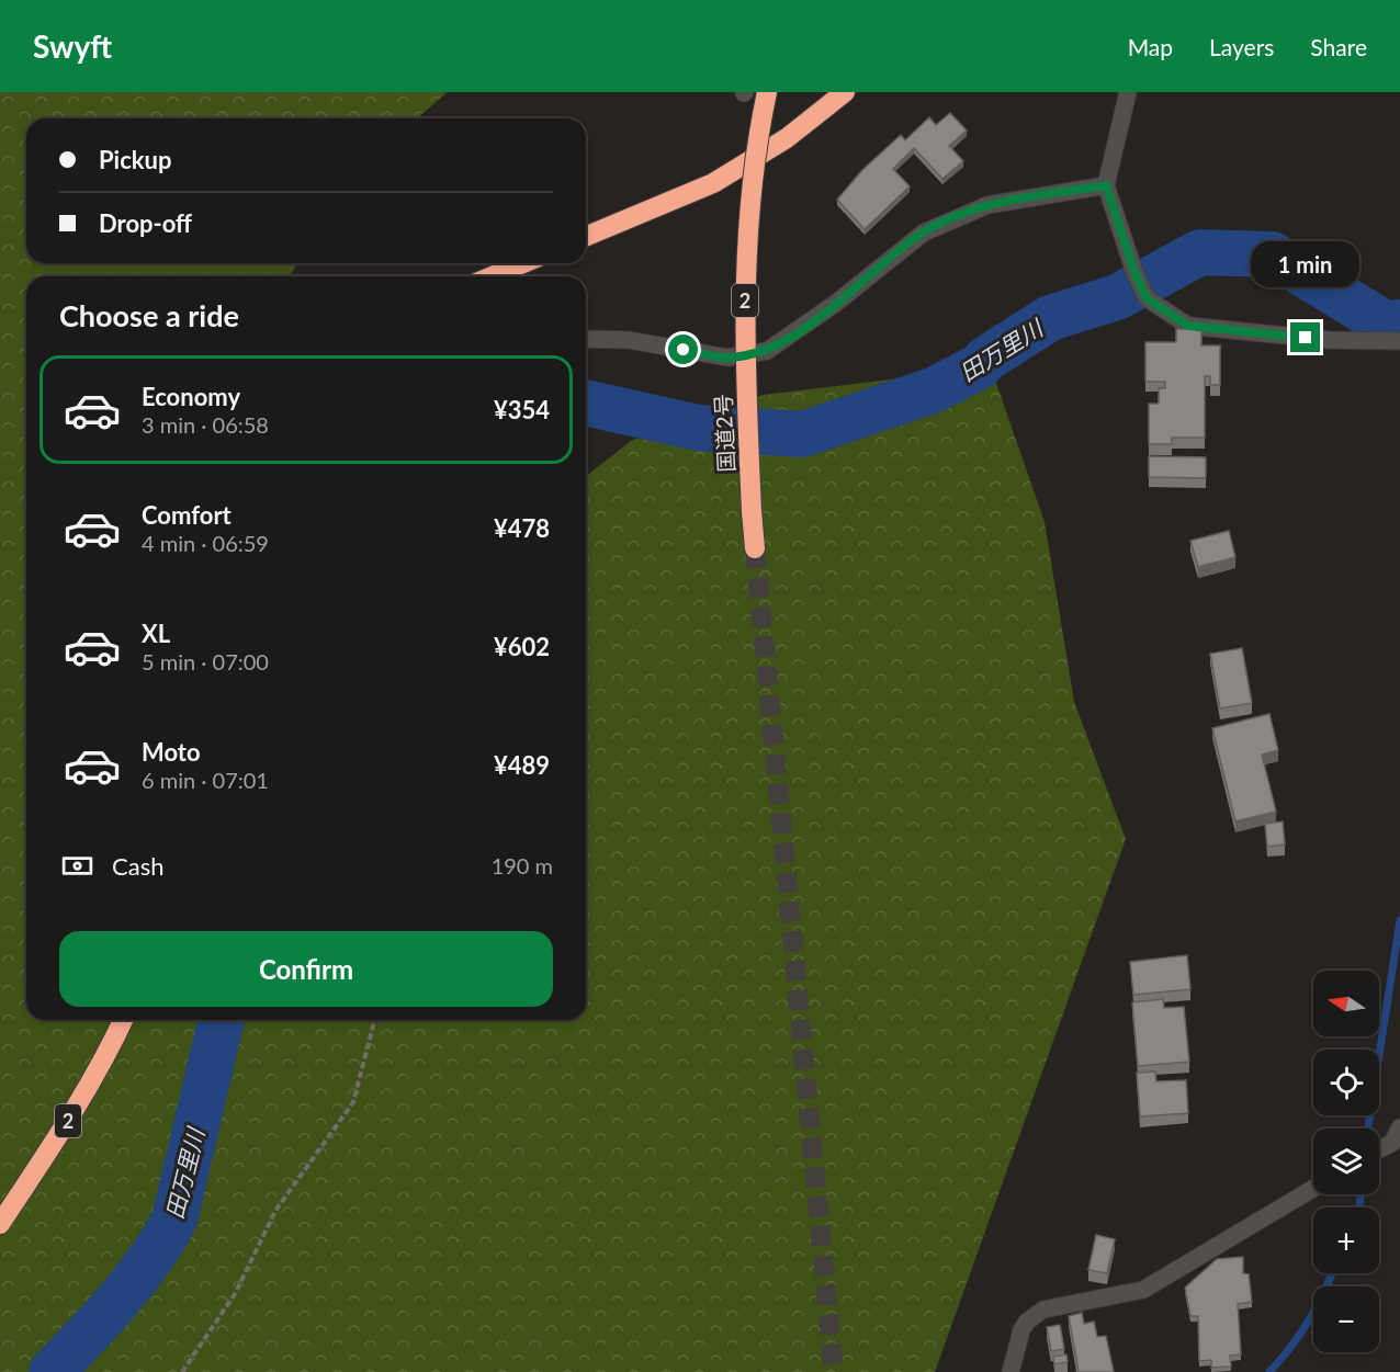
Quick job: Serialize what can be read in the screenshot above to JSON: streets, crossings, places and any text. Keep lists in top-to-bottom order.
{
  "streets": {
    "highway": ["2", "国道2号"]
  },
  "water": ["田万里川"],
  "north": "left",
  "page": {
    "header": "Swyft",
    "nav": ["Map", "Layers", "Share"],
    "banner": ["Pickup", "Drop-off"],
    "bubble": "1 min",
    "heading": "Choose a ride",
    "list": [
      {
        "name": "Economy",
        "note": "3 min · 06:58",
        "value": "¥354"
      },
      {
        "name": "Comfort",
        "note": "4 min · 06:59",
        "value": "¥478"
      },
      {
        "name": "XL",
        "note": "5 min · 07:00",
        "value": "¥602"
      },
      {
        "name": "Moto",
        "note": "6 min · 07:01",
        "value": "¥489"
      }
    ],
    "pay": ["Cash", "190 m"],
    "buttons": "Confirm",
    "map_buttons": ["+", "−"]
  }
}
